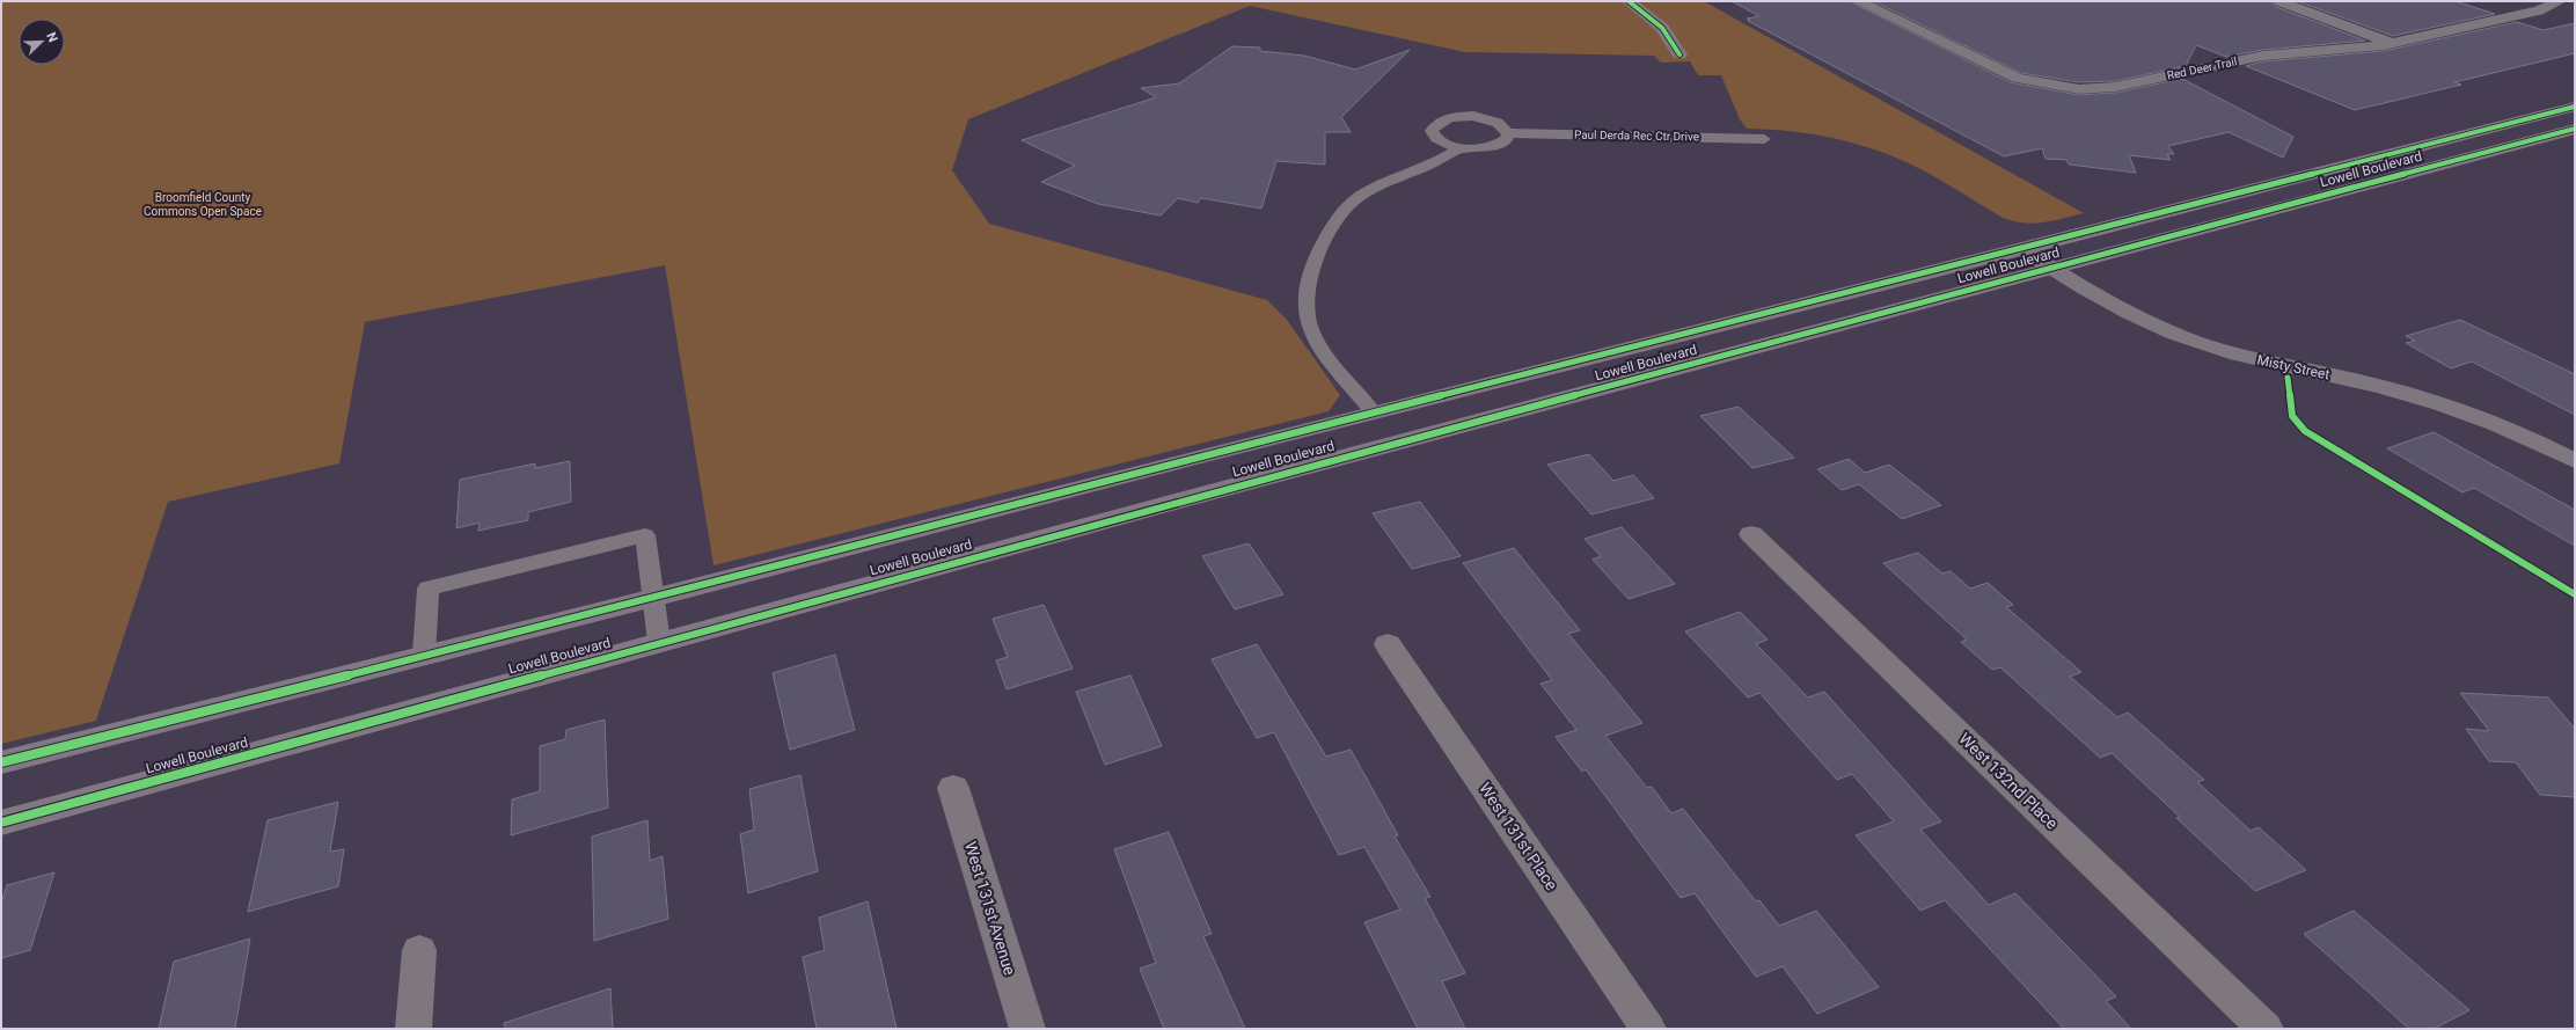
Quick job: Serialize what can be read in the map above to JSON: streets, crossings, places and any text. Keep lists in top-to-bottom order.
{
  "streets": {
    "main road": ["Lowell Boulevard"],
    "street": [
      "Red Deer Trail",
      "Misty Street",
      "West 132nd Place",
      "West 131st Place",
      "West 131st Avenue"
    ],
    "lane": ["Paul Derda Rec Ctr Drive"]
  },
  "crossings": [
    ["Lowell Boulevard", "Misty Street"]
  ],
  "parks": ["Broomfield County Commons Open Space"],
  "north": "top right"
}
